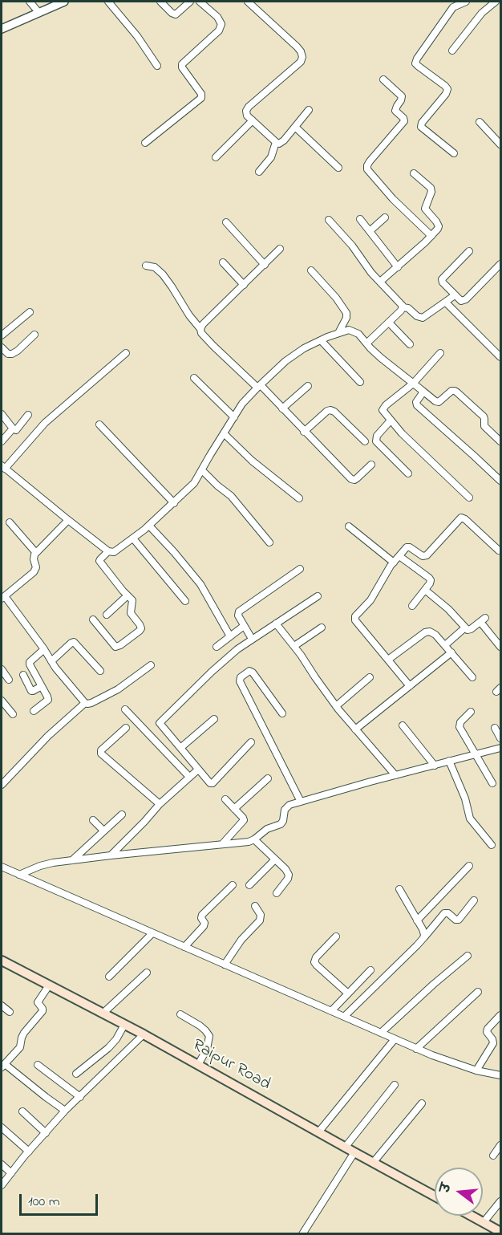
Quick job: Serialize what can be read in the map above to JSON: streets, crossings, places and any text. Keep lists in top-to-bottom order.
{
  "streets": {
    "main road": ["Raipur Road"]
  },
  "scale_bar": "100 m",
  "north": "left"
}
